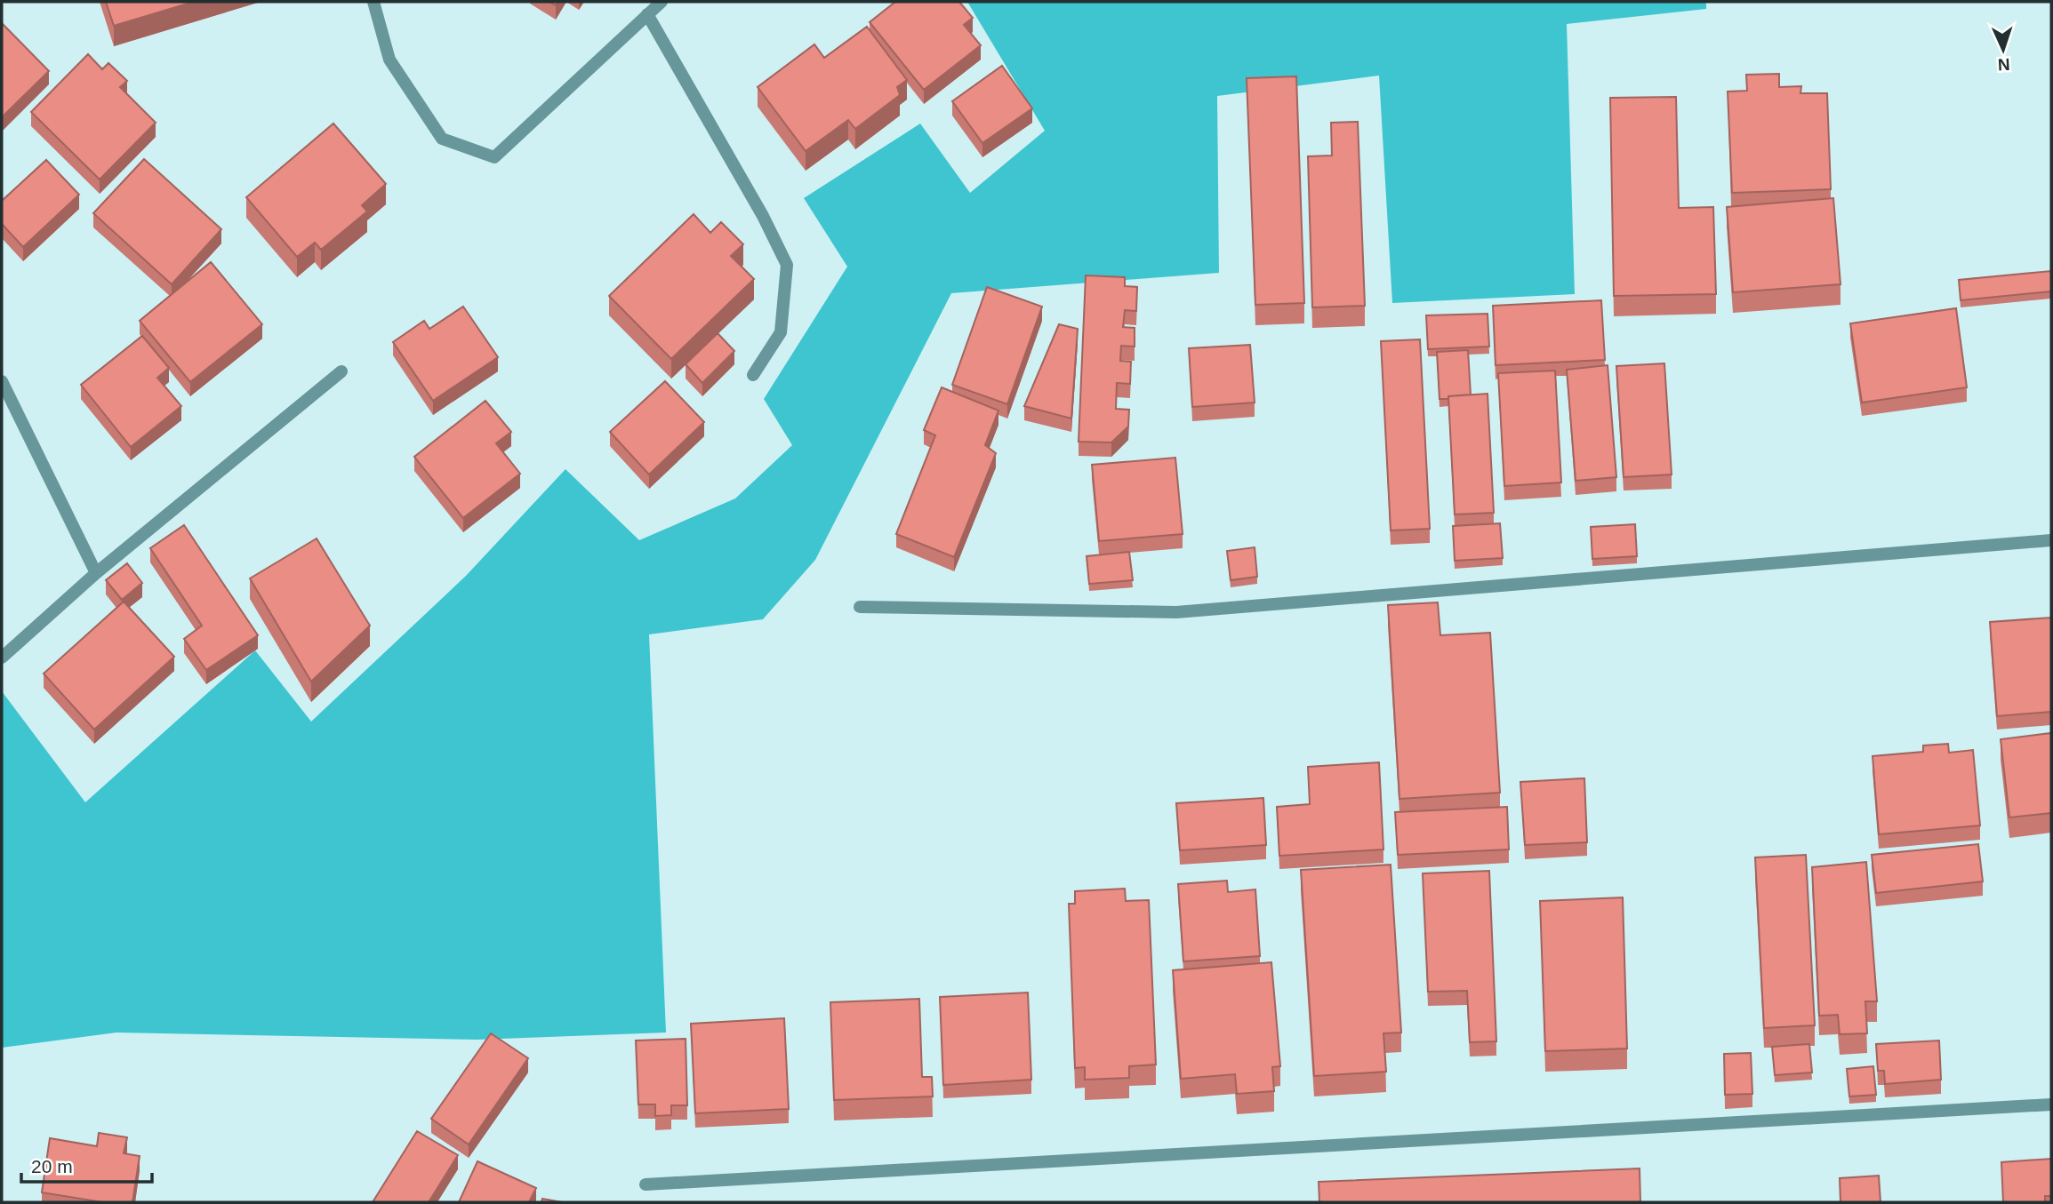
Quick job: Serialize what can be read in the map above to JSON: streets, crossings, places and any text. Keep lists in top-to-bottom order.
{
  "scale_bar": "20 m",
  "north": "bottom"
}
